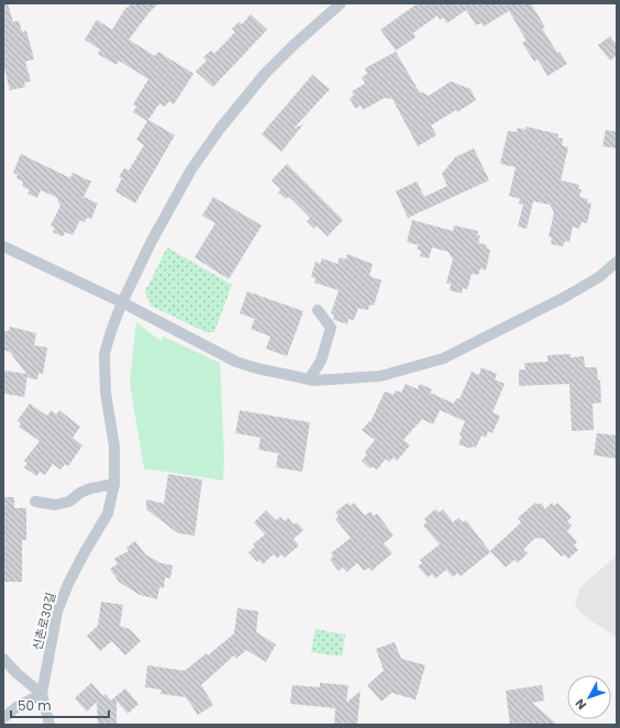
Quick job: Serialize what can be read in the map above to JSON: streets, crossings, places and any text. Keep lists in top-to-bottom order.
{
  "streets": {
    "street": ["신촌로30길"]
  },
  "scale_bar": "50 m",
  "north": "bottom left"
}
